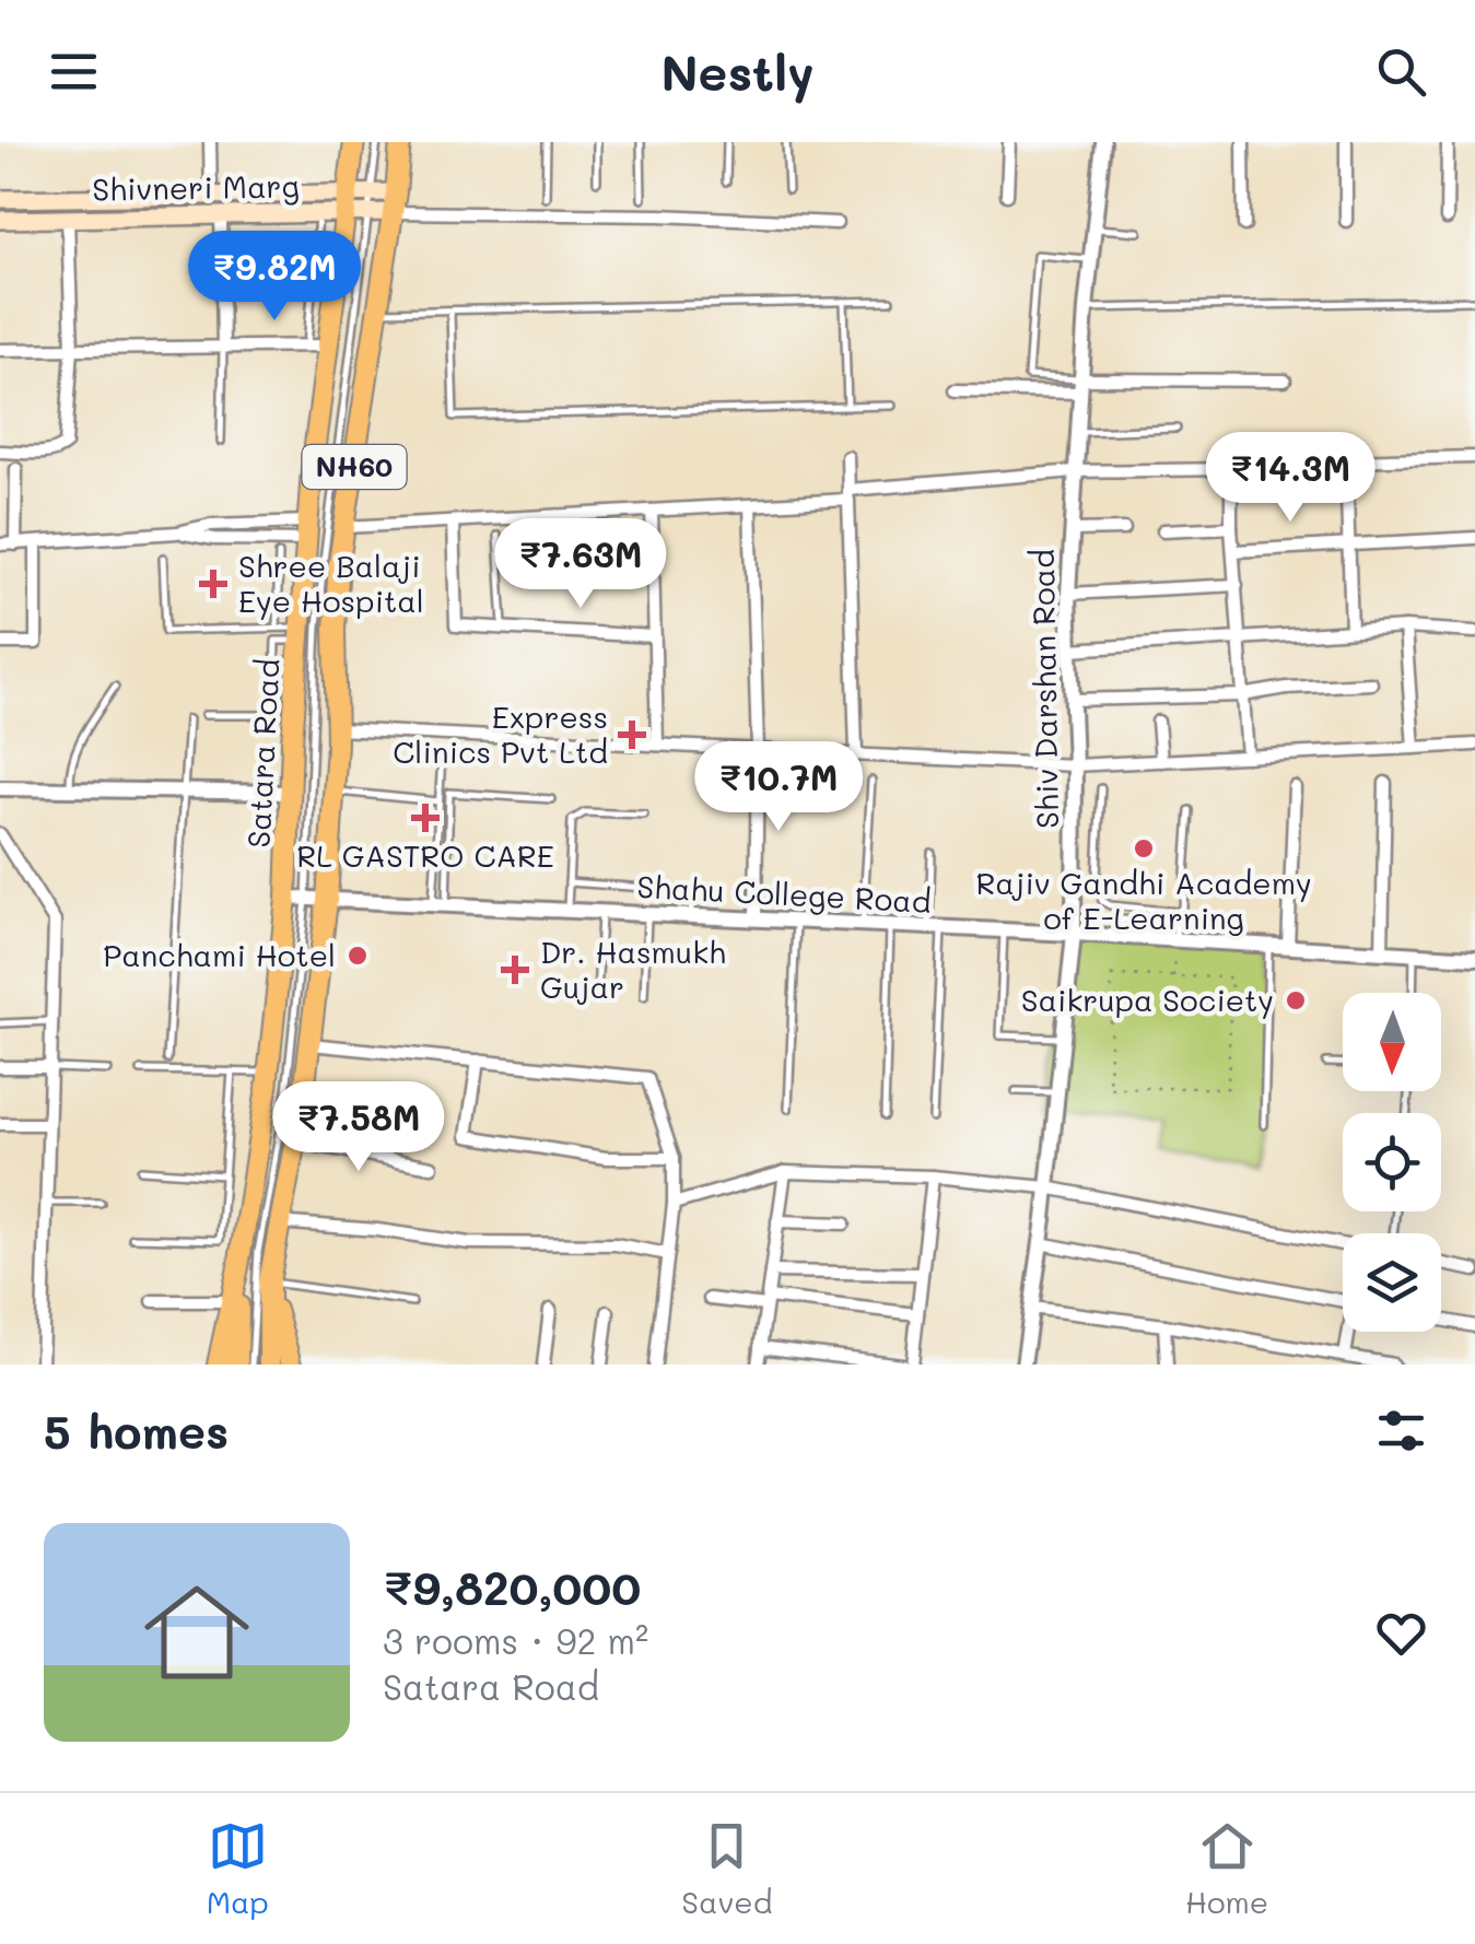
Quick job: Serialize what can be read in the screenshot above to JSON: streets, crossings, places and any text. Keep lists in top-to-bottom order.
{
  "streets": {
    "highway": ["NH60", "Satara Road"],
    "main road": ["Shivneri Marg"],
    "street": ["Shiv Darshan Road", "Shahu College Road"]
  },
  "crossings": [
    ["Shivneri Marg", "NH60"],
    ["Shivneri Marg", "Satara Road"],
    ["NH60", "Shahu College Road"],
    ["Shiv Darshan Road", "Shahu College Road"],
    ["Satara Road", "Shahu College Road"]
  ],
  "places": {
    "health": [
      "Shree Balaji Eye Hospital",
      "Express Clinics Pvt Ltd",
      "RL GASTRO CARE",
      "Dr. Hasmukh Gujar"
    ],
    "other": ["Rajiv Gandhi Academy of E-Learning", "Panchami Hotel", "Saikrupa Society"]
  },
  "north": "bottom",
  "page": {
    "header": "Nestly",
    "price": [
      "₹9.82M",
      "₹14.3M",
      "₹7.63M",
      "₹10.7M",
      "₹7.58M"
    ],
    "heading": "5 homes",
    "list": [
      {
        "name": "₹9,820,000",
        "note": "3 rooms · 92 m² · Satara Road"
      }
    ],
    "tabs": ["Map", "Saved", "Home"]
  }
}
